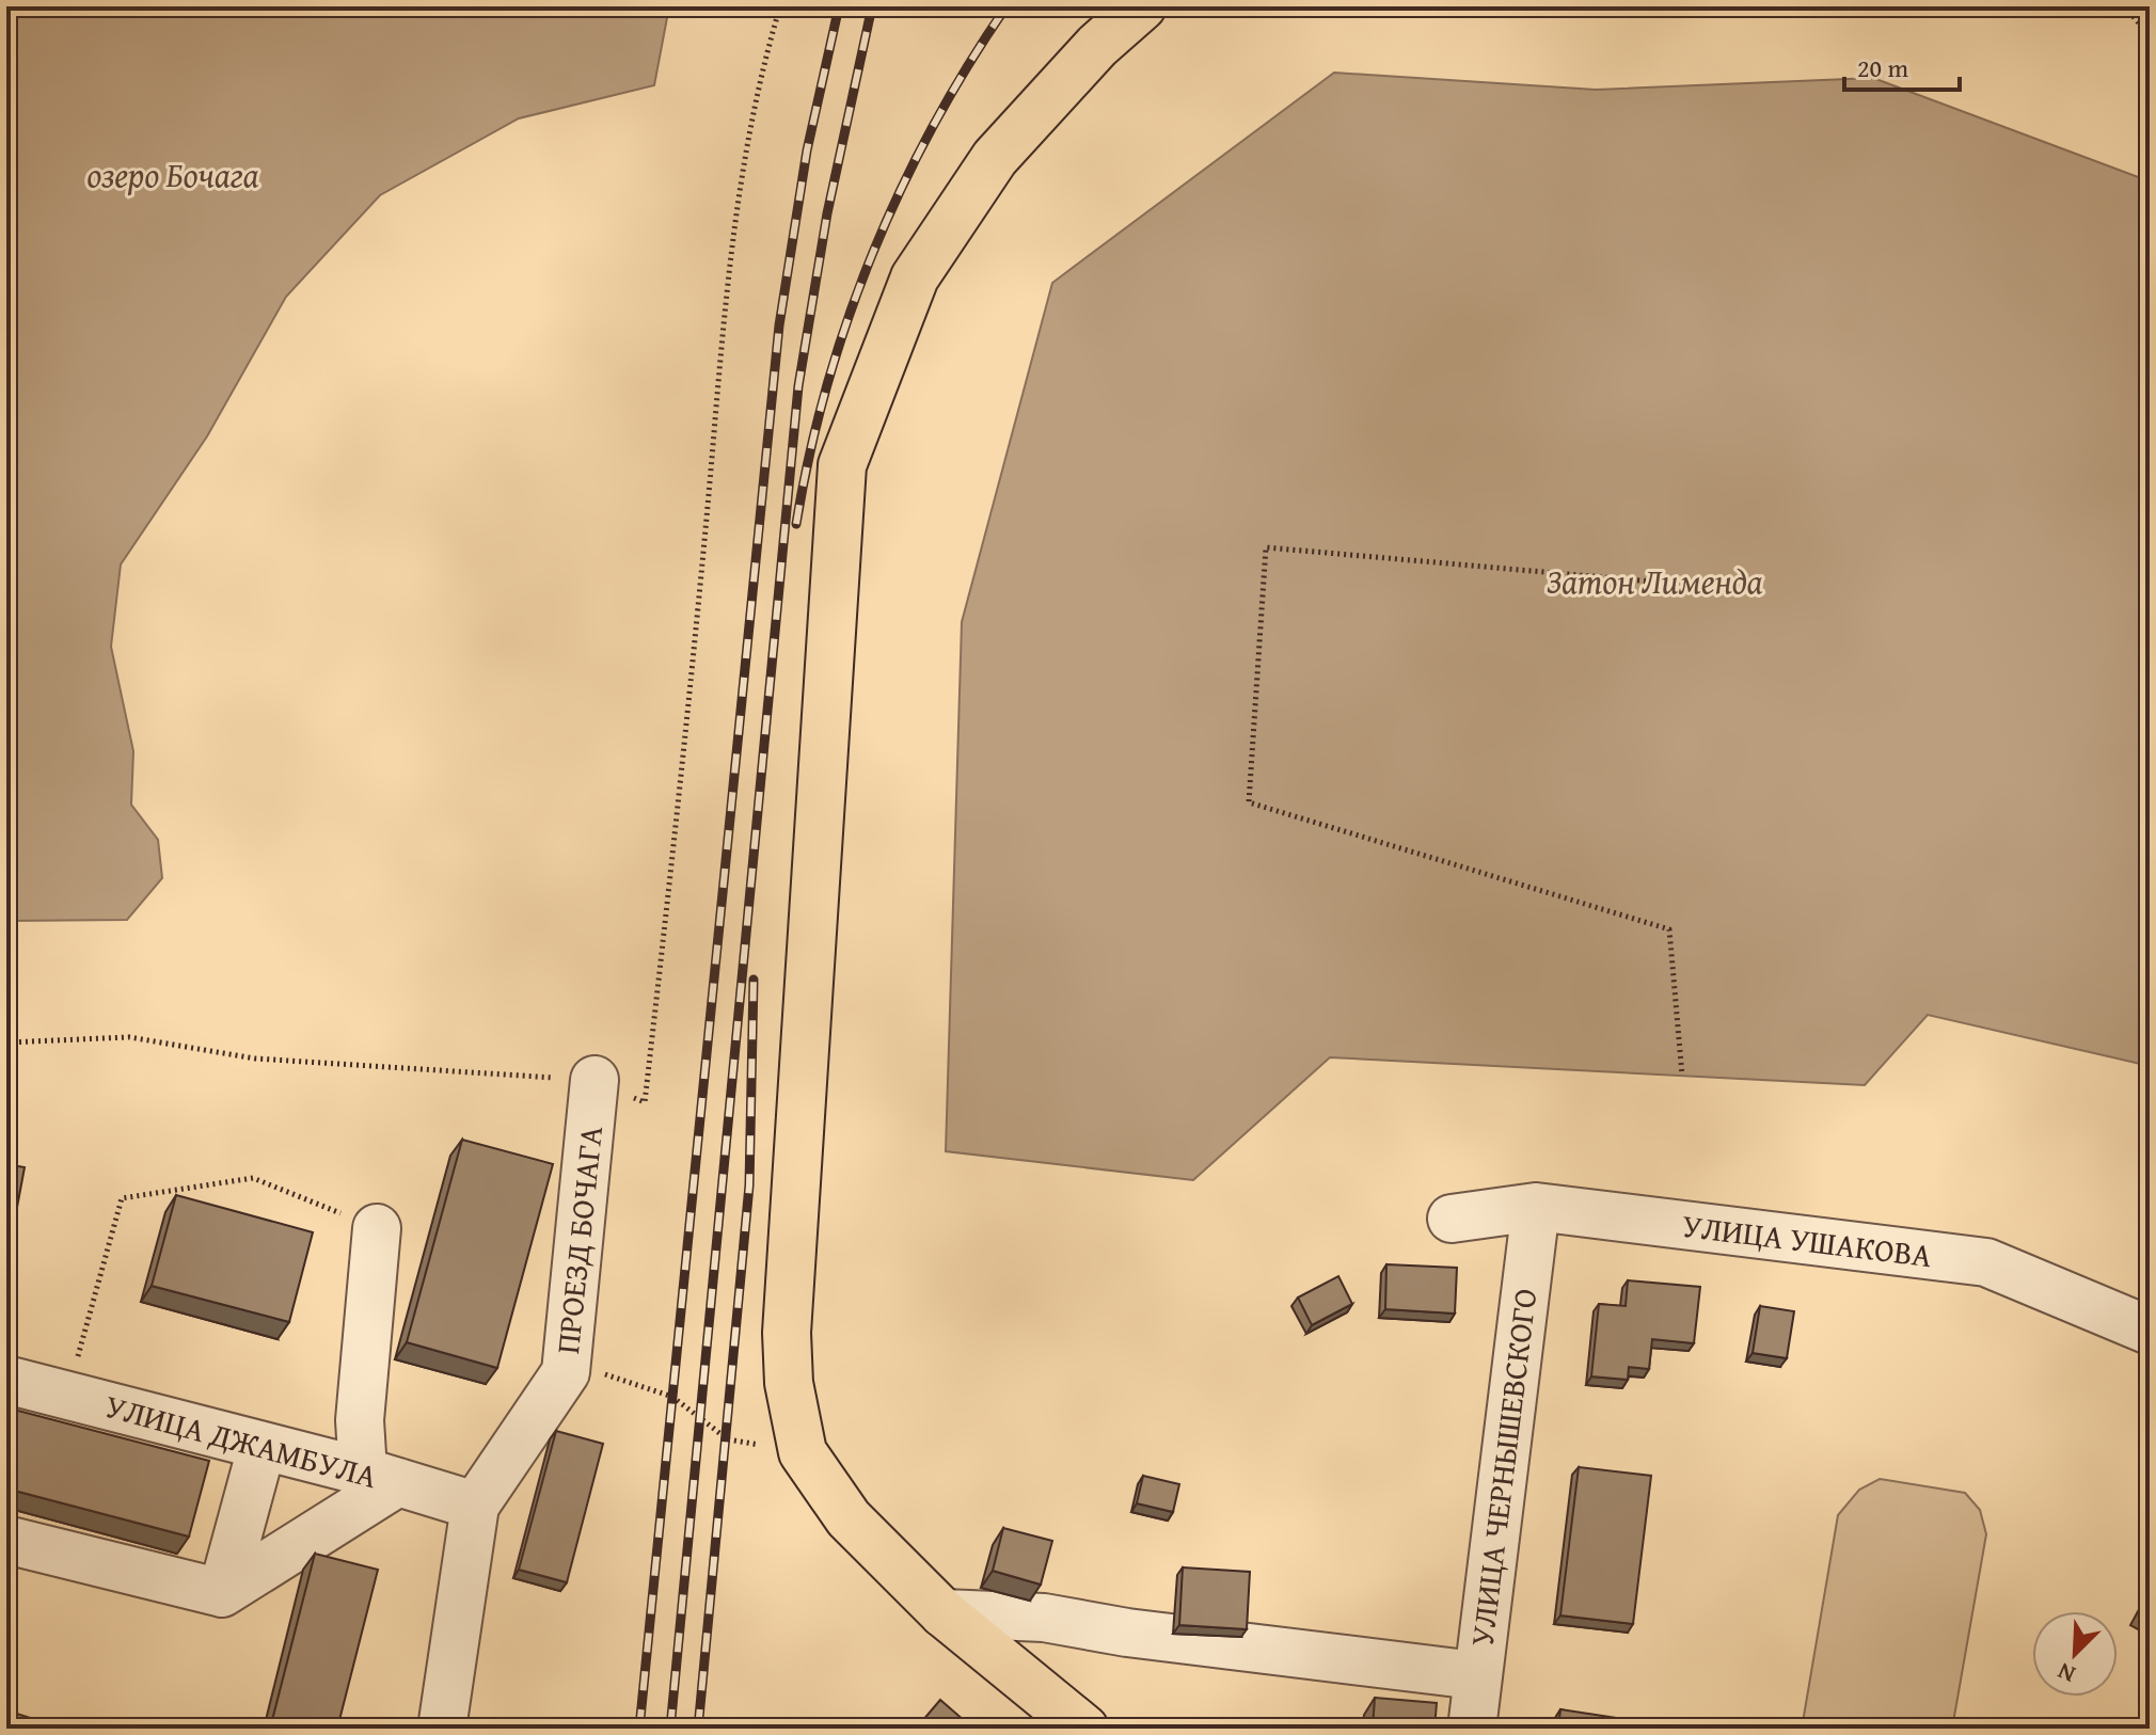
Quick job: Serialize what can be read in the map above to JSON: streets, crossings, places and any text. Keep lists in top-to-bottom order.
{
  "streets": {
    "street": [
      "ПРОЕЗД БОЧАГА",
      "УЛИЦА УШАКОВА",
      "УЛИЦА ДЖАМБУЛА",
      "УЛИЦА ЧЕРНЫШЕВСКОГО"
    ]
  },
  "crossings": [
    ["ПРОЕЗД БОЧАГА", "УЛИЦА ДЖАМБУЛА"],
    ["УЛИЦА УШАКОВА", "УЛИЦА ЧЕРНЫШЕВСКОГО"]
  ],
  "water": ["озеро Бочага", "Затон Лименда"],
  "scale_bar": "20 m",
  "north": "bottom left"
}
